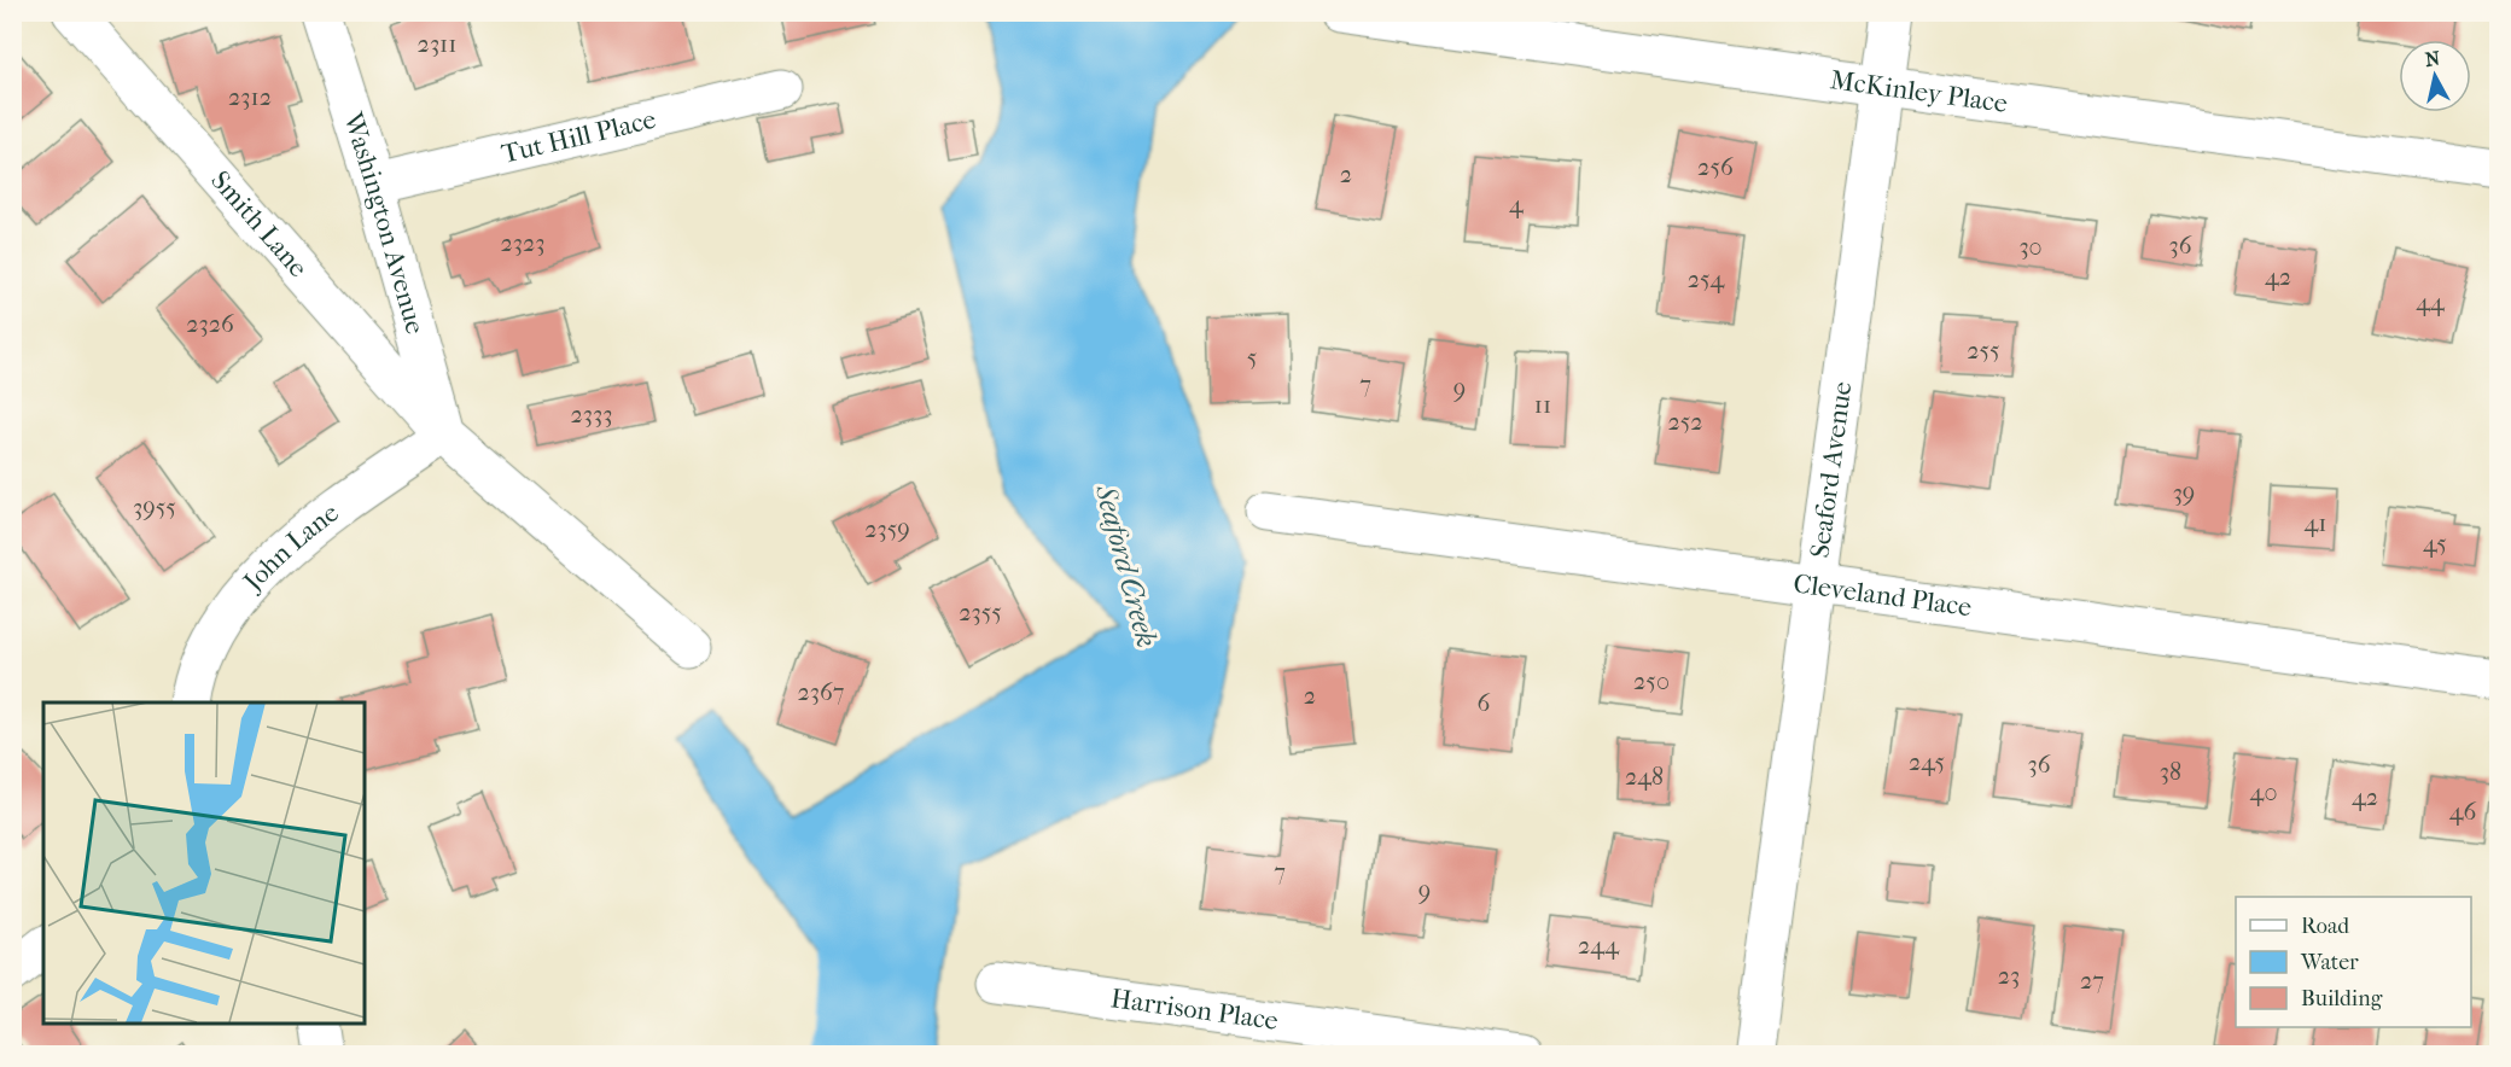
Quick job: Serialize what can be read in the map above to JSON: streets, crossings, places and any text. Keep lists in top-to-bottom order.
{
  "streets": {
    "street": [
      "McKinley Place",
      "Tut Hill Place",
      "Smith Lane",
      "Washington Avenue",
      "Seaford Avenue",
      "John Lane",
      "Cleveland Place",
      "Harrison Place"
    ]
  },
  "crossings": [
    ["McKinley Place", "Seaford Avenue"],
    ["Tut Hill Place", "Washington Avenue"],
    ["Smith Lane", "Washington Avenue"],
    ["Smith Lane", "John Lane"],
    ["Washington Avenue", "John Lane"],
    ["Seaford Avenue", "Cleveland Place"]
  ],
  "water": ["Seaford Creek"],
  "house_numbers": [
    "2311",
    "2312",
    "256",
    "2",
    "4",
    "2323",
    "36",
    "30",
    "42",
    "254",
    "44",
    "2326",
    "255",
    "5",
    "7",
    "9",
    "11",
    "2333",
    "252",
    "39",
    "3955",
    "41",
    "2359",
    "45",
    "2355",
    "250",
    "2367",
    "2",
    "6",
    "245",
    "36",
    "38",
    "248",
    "40",
    "42",
    "46",
    "7",
    "9",
    "244",
    "23",
    "27"
  ],
  "legend": ["Road", "Water", "Building"],
  "north": "top"
}
